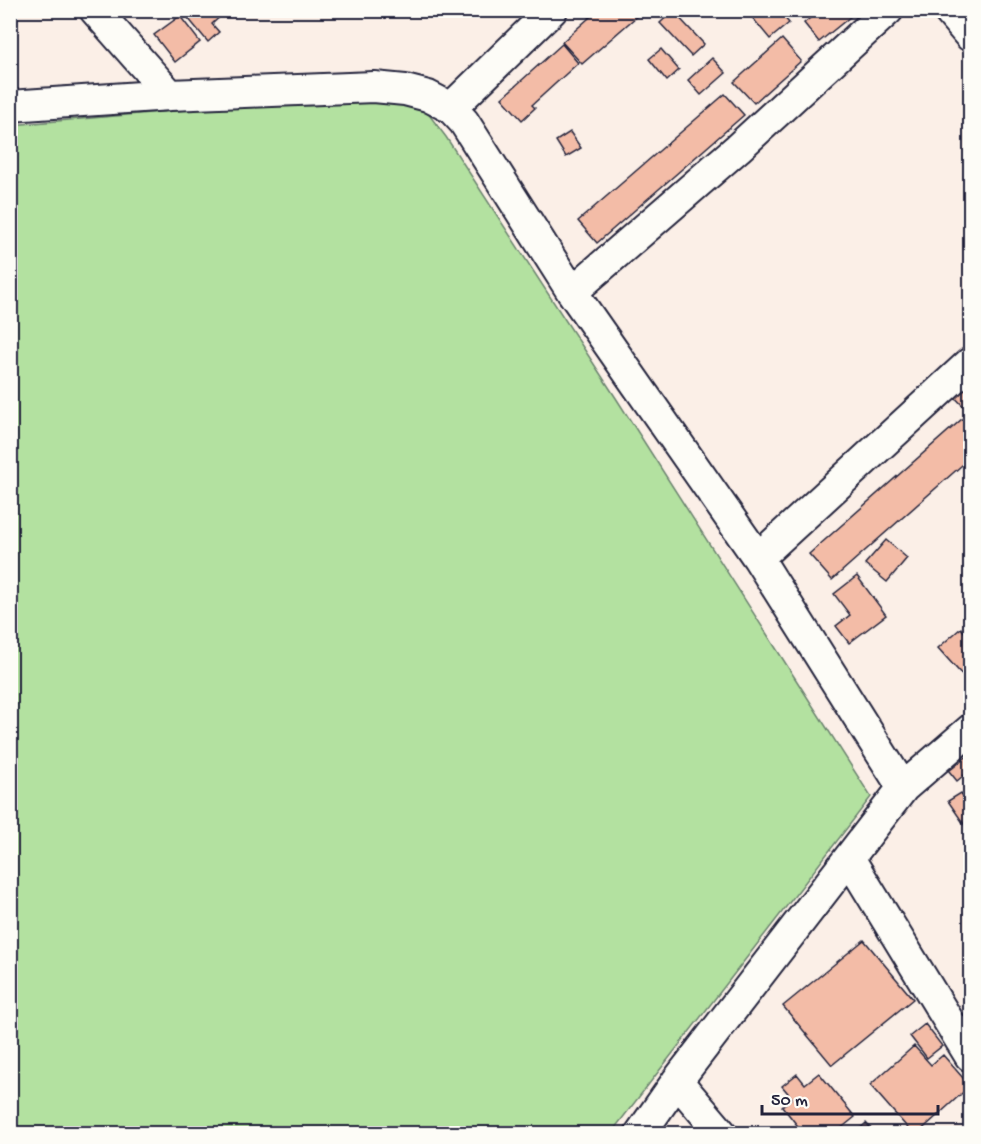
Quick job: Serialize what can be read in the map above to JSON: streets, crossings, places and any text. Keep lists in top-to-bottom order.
{
  "scale_bar": "50 m"
}
